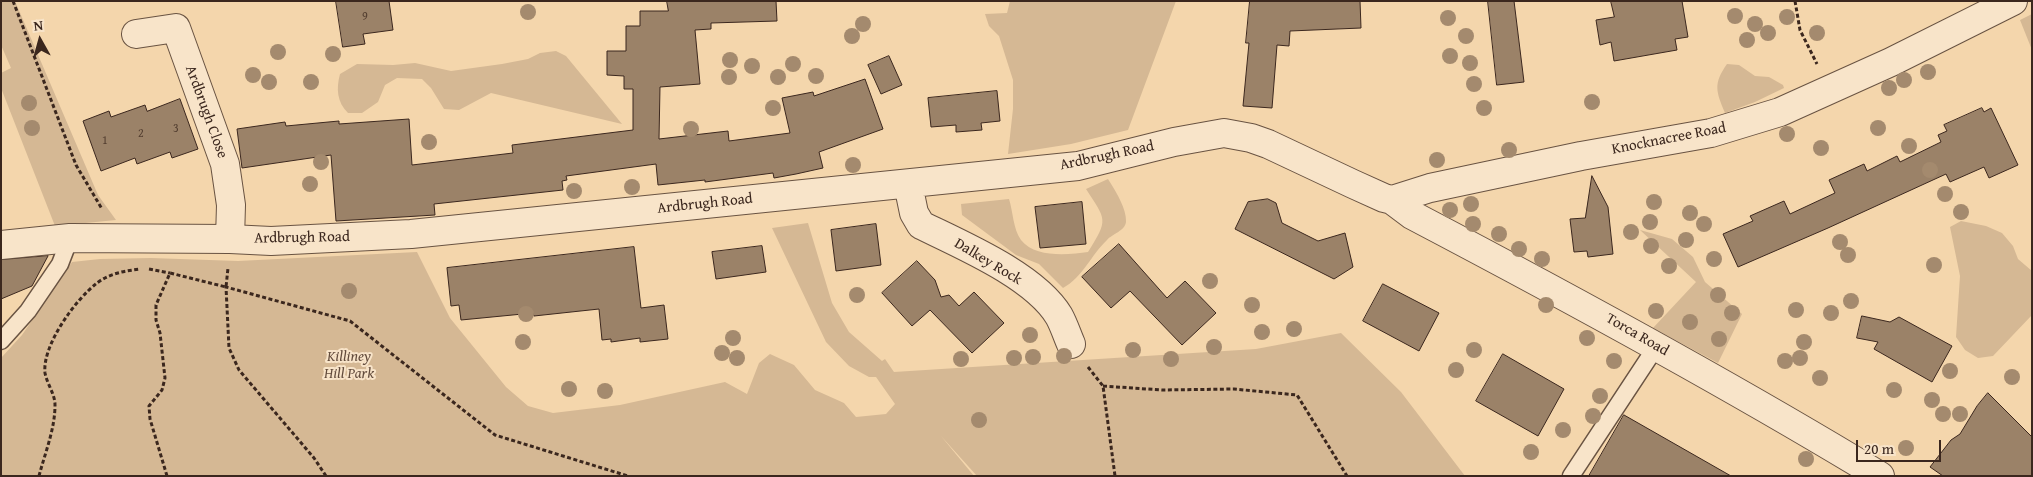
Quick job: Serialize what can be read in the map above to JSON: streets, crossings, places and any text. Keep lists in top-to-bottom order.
{
  "streets": {
    "street": [
      "Ardbrugh Close",
      "Knocknacree Road",
      "Ardbrugh Road",
      "Dalkey Rock",
      "Torca Road"
    ]
  },
  "crossings": [
    ["Ardbrugh Close", "Ardbrugh Road"],
    ["Knocknacree Road", "Ardbrugh Road"],
    ["Knocknacree Road", "Torca Road"],
    ["Ardbrugh Road", "Dalkey Rock"],
    ["Ardbrugh Road", "Torca Road"]
  ],
  "parks": ["Killiney Hill Park"],
  "house_numbers": [
    "9",
    "3",
    "2",
    "1"
  ],
  "scale_bar": "20 m",
  "north": "top"
}
